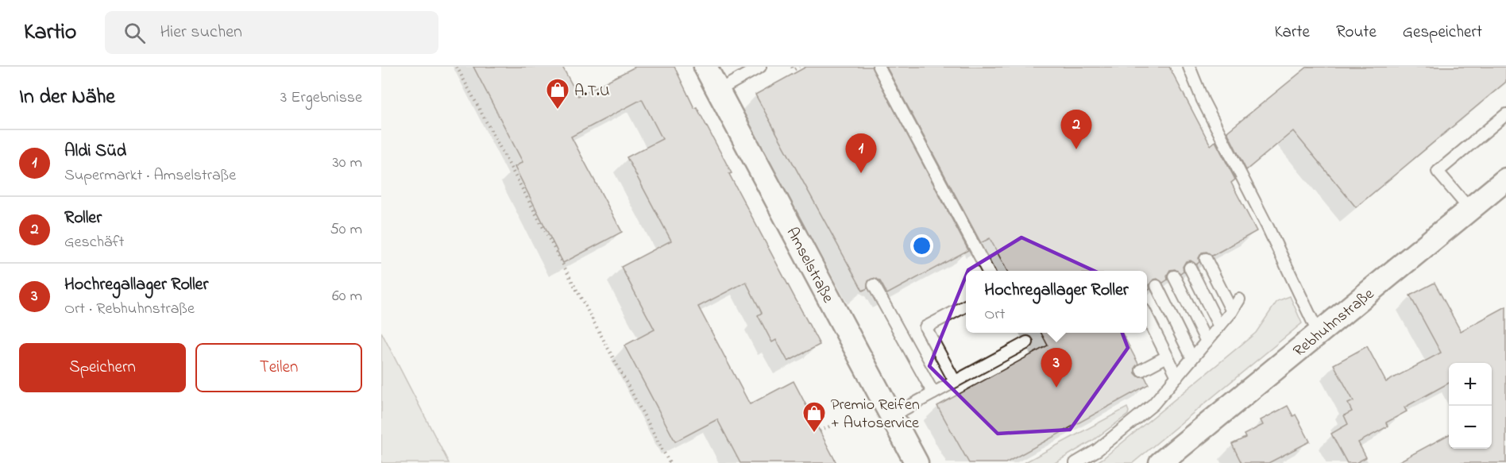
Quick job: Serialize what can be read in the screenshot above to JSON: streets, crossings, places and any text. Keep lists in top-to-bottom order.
{
  "streets": {
    "street": ["Amselstraße", "Rebhuhnstraße"]
  },
  "places": {
    "shop": ["A.T.U", "Premio Reifen + Autoservice"]
  },
  "page": {
    "header": "Kartio",
    "search": "Hier suchen",
    "nav": ["Karte", "Route", "Gespeichert"],
    "heading": ["In der Nähe", "3 Ergebnisse"],
    "pins": ["2", "1", "3"],
    "list": [
      {
        "mark": "1",
        "name": "Aldi Süd",
        "note": "Supermarkt · Amselstraße",
        "value": "30 m"
      },
      {
        "mark": "2",
        "name": "Roller",
        "note": "Geschäft",
        "value": "50 m"
      },
      {
        "mark": "3",
        "name": "Hochregallager Roller",
        "note": "Ort · Rebhuhnstraße",
        "value": "60 m"
      }
    ],
    "popup": ["Hochregallager Roller", "Ort"],
    "buttons": ["Speichern", "Teilen"],
    "map_buttons": ["+", "−"]
  }
}
